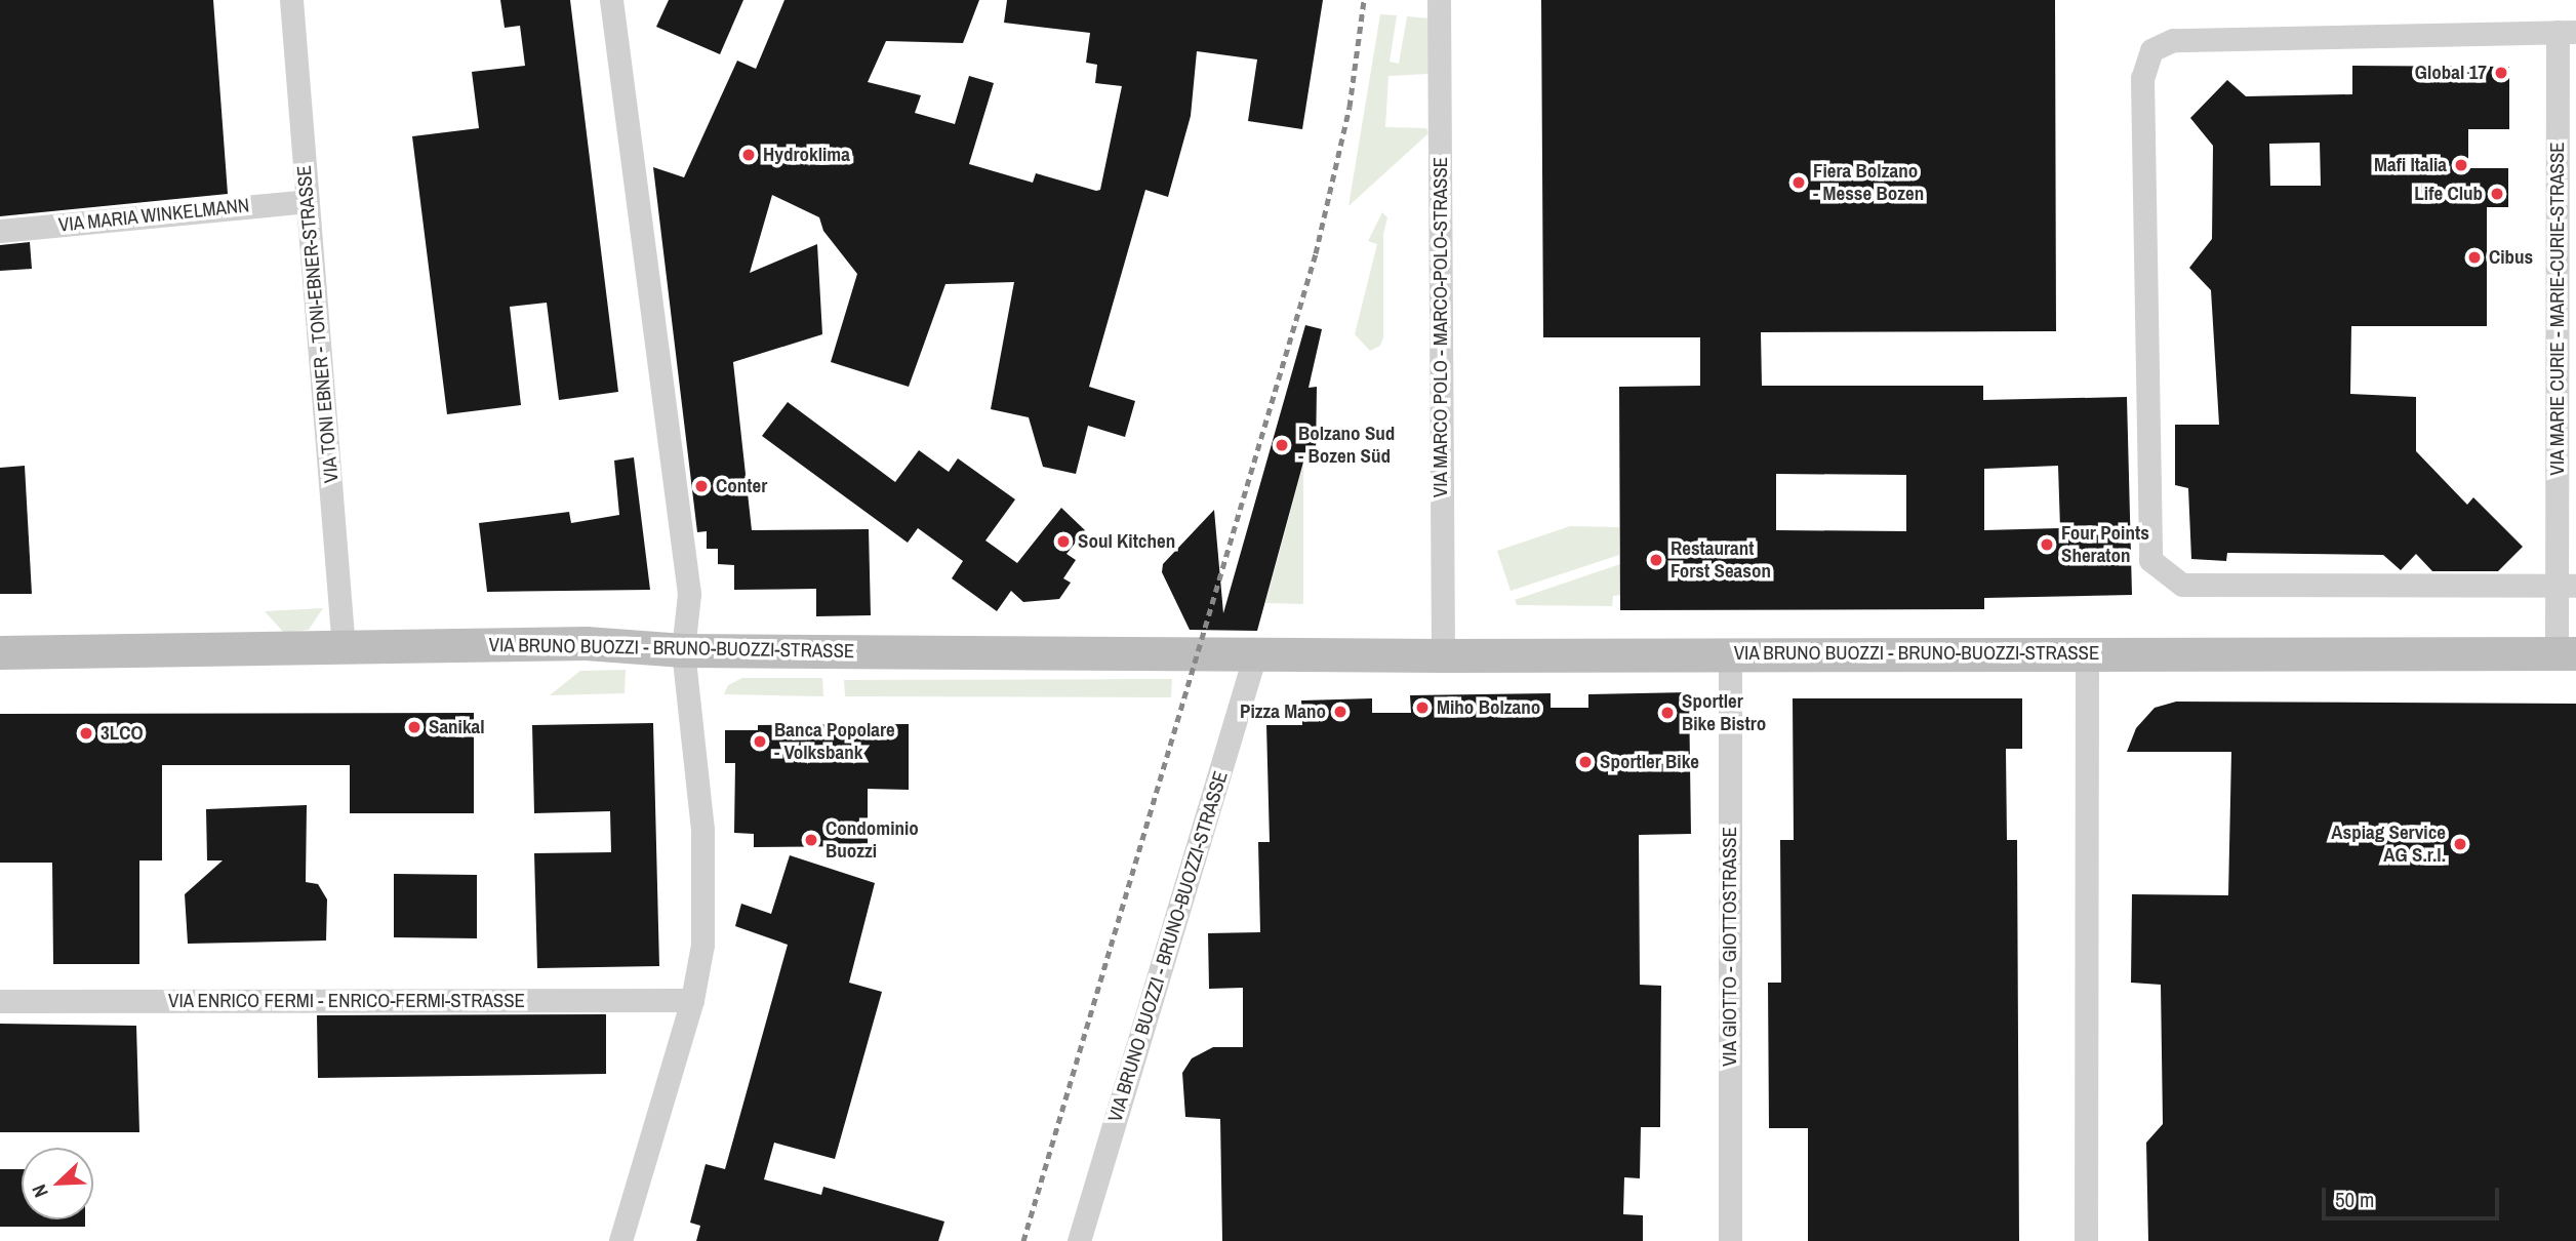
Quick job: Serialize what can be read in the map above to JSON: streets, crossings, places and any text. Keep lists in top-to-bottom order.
{
  "streets": {
    "main road": ["VIA BRUNO BUOZZI - BRUNO-BUOZZI-STRASSE"],
    "street": [
      "VIA MARIA WINKELMANN",
      "VIA MARIE CURIE - MARIE-CURIE-STRASSE",
      "VIA TONI EBNER - TONI-EBNER-STRASSE",
      "VIA MARCO POLO - MARCO-POLO-STRASSE",
      "VIA GIOTTO - GIOTTOSTRASSE",
      "VIA ENRICO FERMI - ENRICO-FERMI-STRASSE"
    ]
  },
  "crossings": [
    ["VIA MARIA WINKELMANN", "VIA TONI EBNER - TONI-EBNER-STRASSE"],
    ["VIA MARIE CURIE - MARIE-CURIE-STRASSE", "VIA BRUNO BUOZZI - BRUNO-BUOZZI-STRASSE"],
    ["VIA TONI EBNER - TONI-EBNER-STRASSE", "VIA BRUNO BUOZZI - BRUNO-BUOZZI-STRASSE"],
    ["VIA MARCO POLO - MARCO-POLO-STRASSE", "VIA BRUNO BUOZZI - BRUNO-BUOZZI-STRASSE"],
    ["VIA BRUNO BUOZZI - BRUNO-BUOZZI-STRASSE", "VIA GIOTTO - GIOTTOSTRASSE"]
  ],
  "places": [
    "Global 17",
    "Hydroklima",
    "Mafi Italia",
    "Fiera Bolzano - Messe Bozen",
    "Life Club",
    "Cibus",
    "Bolzano Sud - Bozen Süd",
    "Conter",
    "Soul Kitchen",
    "Four Points Sheraton",
    "Restaurant Forst Season",
    "Miho Bolzano",
    "Pizza Mano",
    "Sportler Bike Bistro",
    "Sanikal",
    "3LCO",
    "Banca Popolare - Volksbank",
    "Sportler Bike",
    "Condominio Buozzi",
    "Aspiag Service AG S.r.l."
  ],
  "scale_bar": "50 m",
  "north": "bottom left"
}
